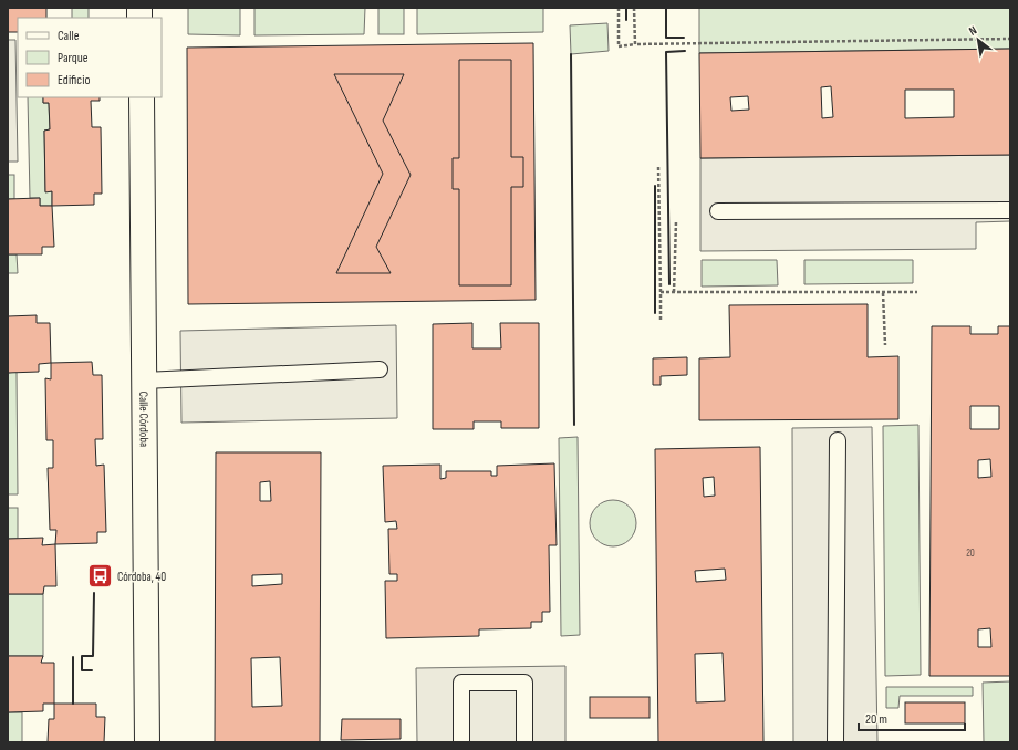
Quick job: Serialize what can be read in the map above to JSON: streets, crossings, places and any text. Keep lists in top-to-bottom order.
{
  "streets": {
    "street": ["Calle Córdoba"]
  },
  "places": {
    "bus stop": ["Córdoba, 40"]
  },
  "house_numbers": ["20"],
  "legend": ["Calle", "Parque", "Edificio"],
  "scale_bar": "20 m",
  "north": "top left"
}
